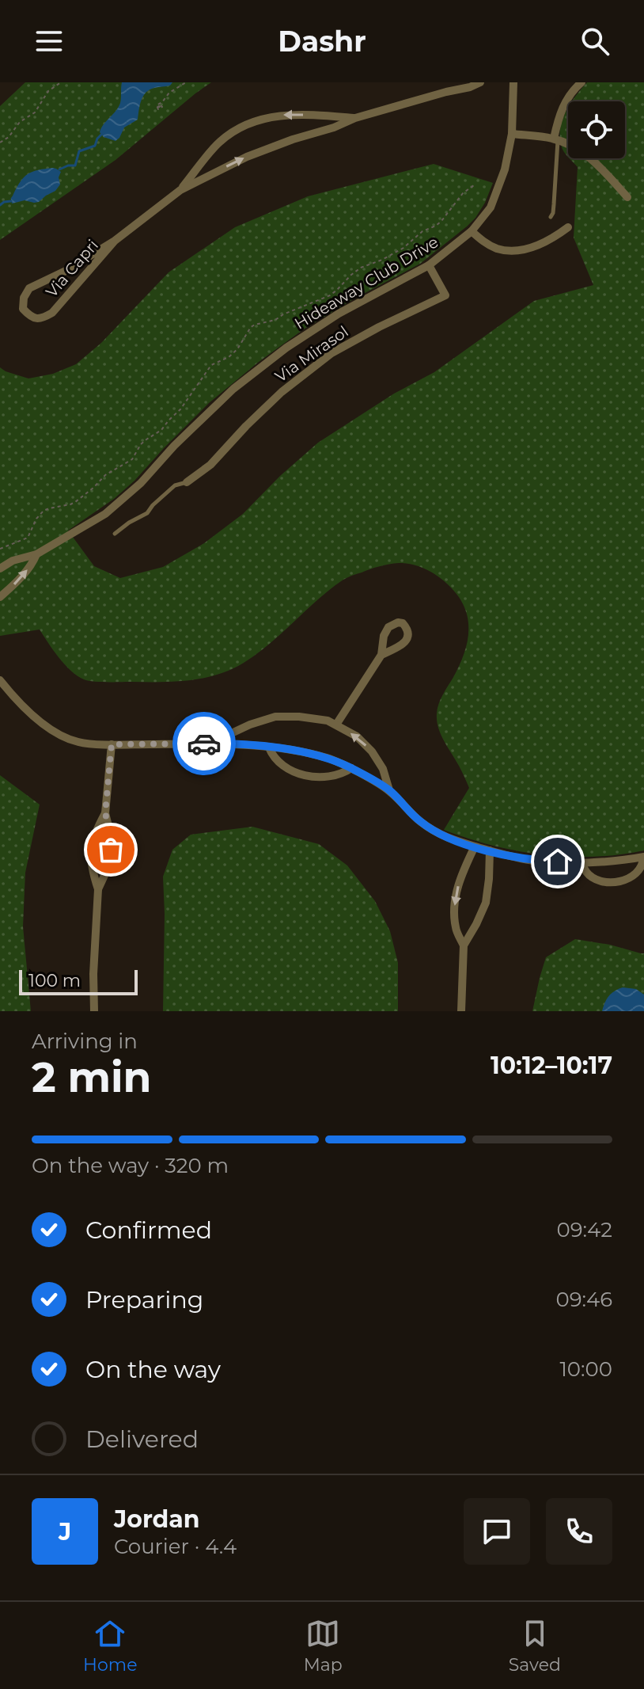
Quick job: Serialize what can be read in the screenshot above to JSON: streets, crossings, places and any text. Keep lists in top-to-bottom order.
{
  "streets": {
    "street": ["Via Capri", "Hideaway Club Drive", "Via Mirasol"]
  },
  "crossings": [
    ["Hideaway Club Drive", "Via Mirasol"]
  ],
  "scale_bar": "100 m",
  "page": {
    "header": "Dashr",
    "scale": "100 m",
    "heading": ["2 min", "Arriving in", "10:12–10:17"],
    "panel": ["Jordan", "Courier · 4.4"],
    "bar": "On the way · 320 m",
    "list": [
      ["Confirmed", "09:42"],
      ["Preparing", "09:46"],
      ["On the way", "10:00"],
      "Delivered"
    ],
    "round": "J",
    "tabs": ["Home", "Map", "Saved"]
  }
}
